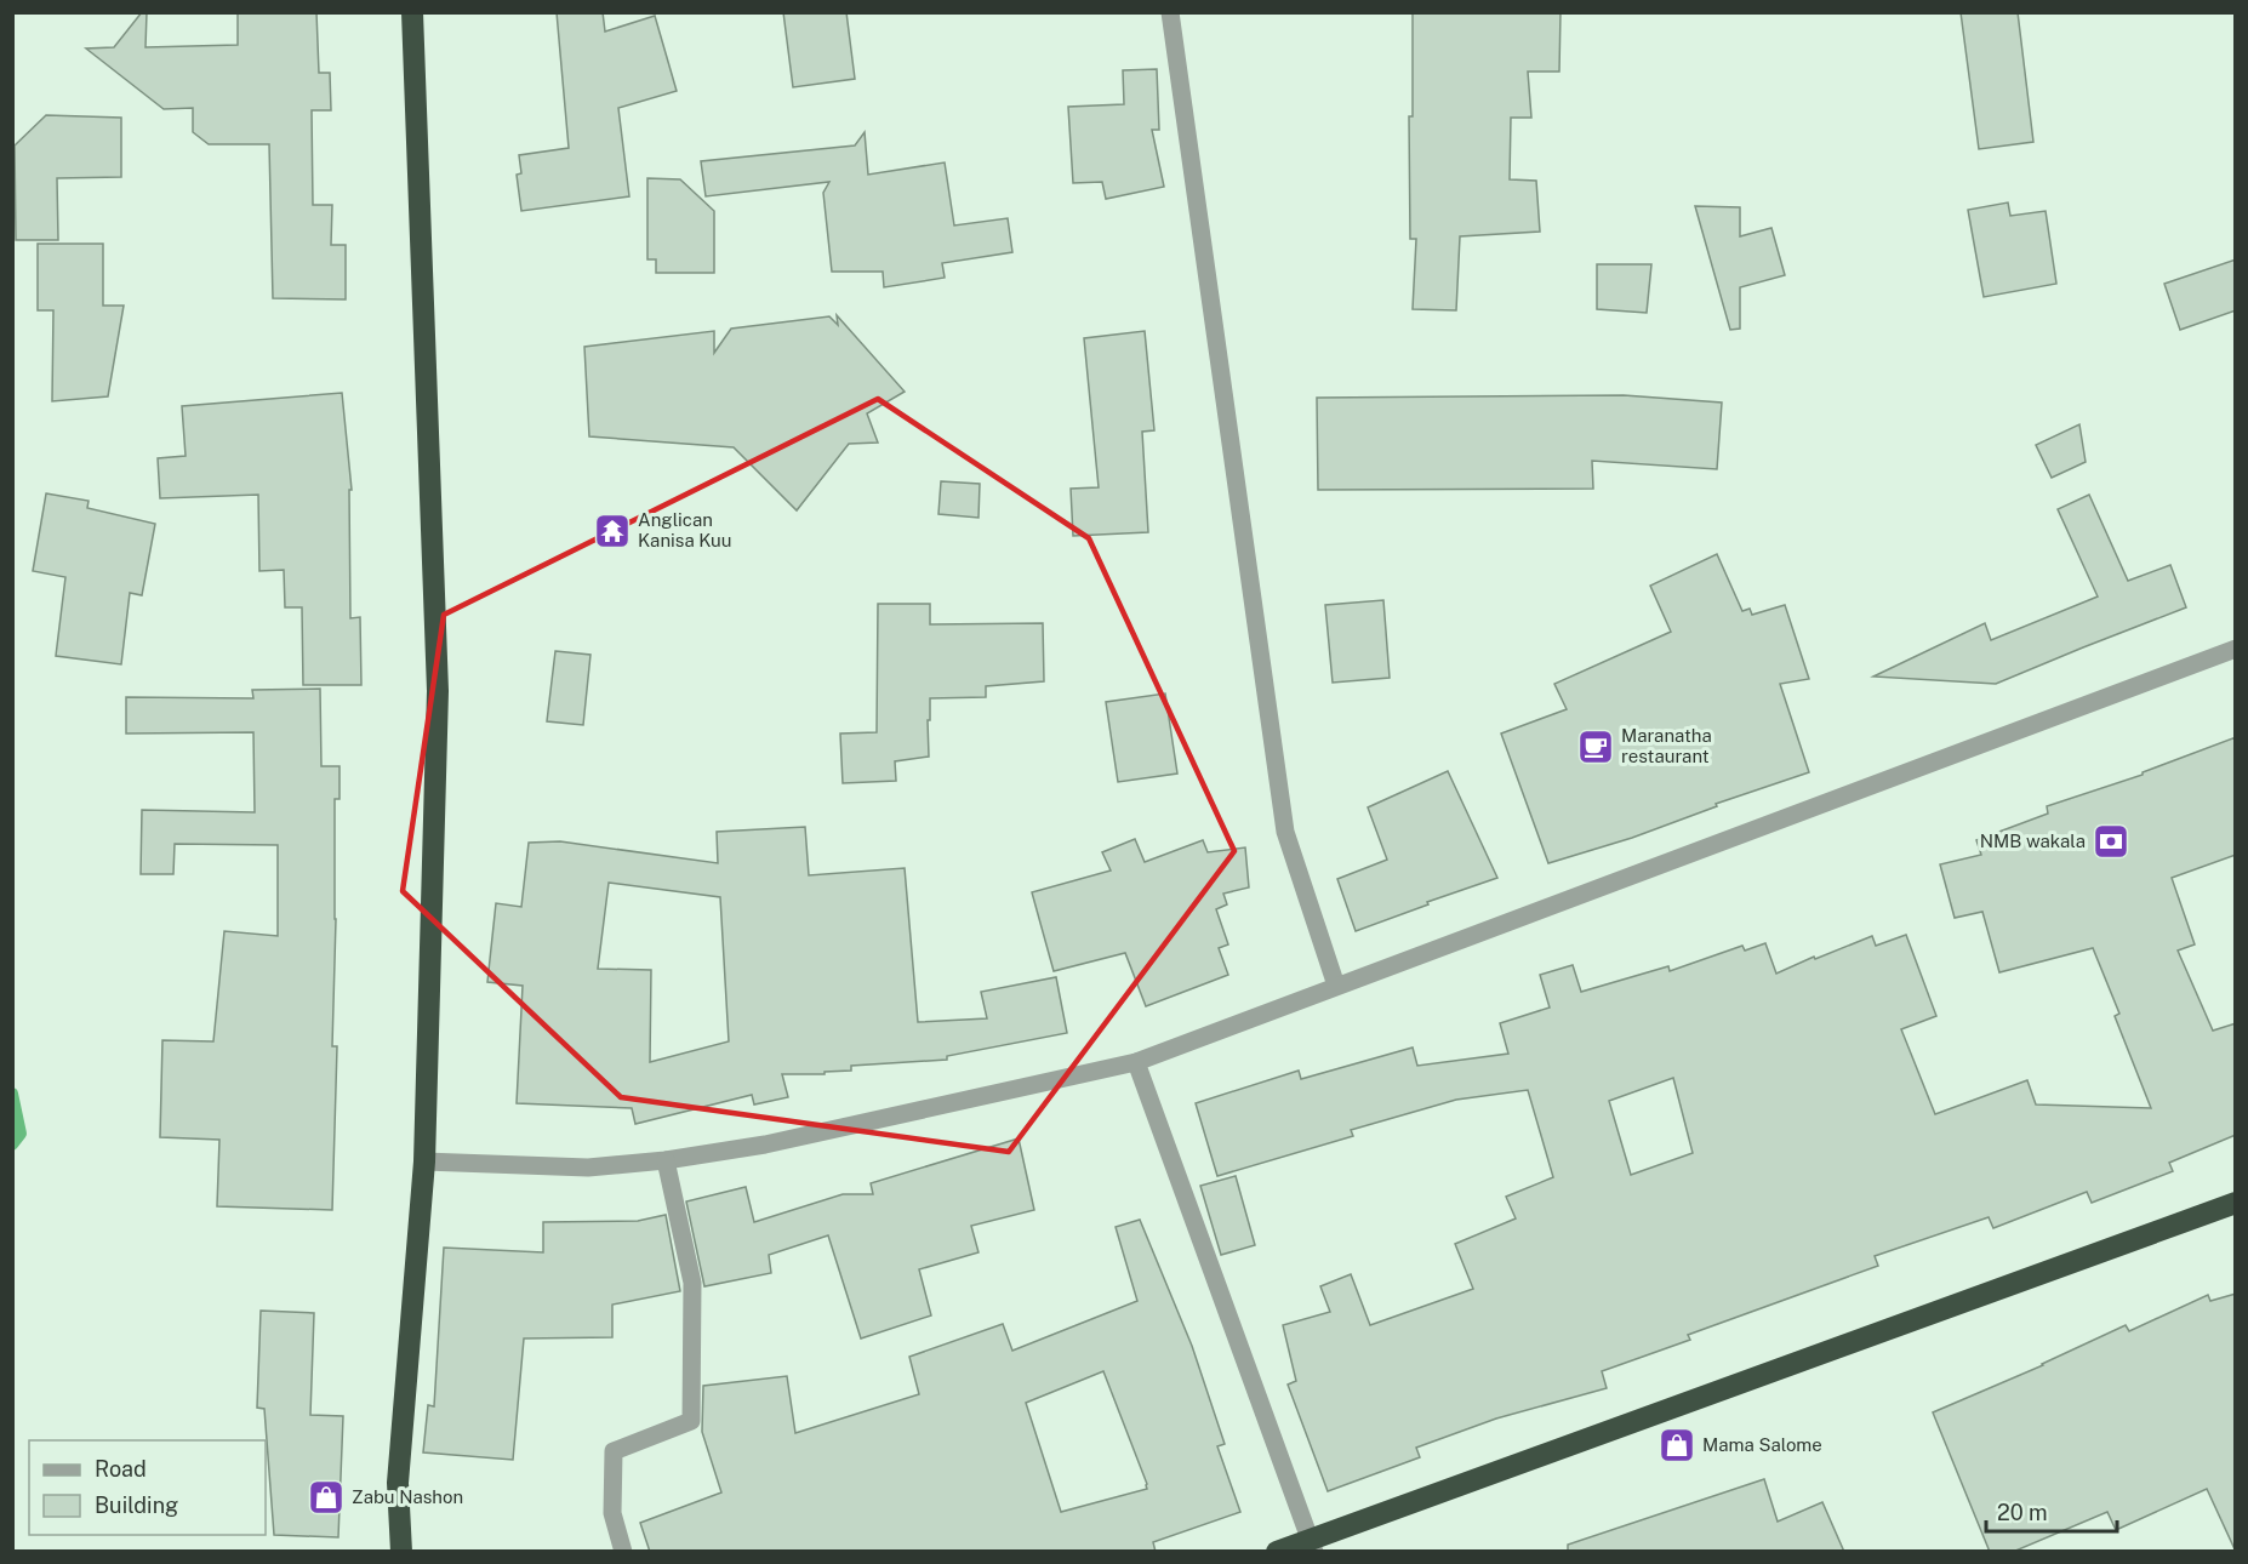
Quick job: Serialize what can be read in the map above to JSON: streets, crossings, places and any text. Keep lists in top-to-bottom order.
{
  "places": {
    "temple": ["Anglican Kanisa Kuu"],
    "cafe": ["Maranatha restaurant"],
    "bank": ["NMB wakala"],
    "shop": ["Mama Salome", "Zabu Nashon"]
  },
  "legend": ["Road", "Building"],
  "scale_bar": "20 m"
}
